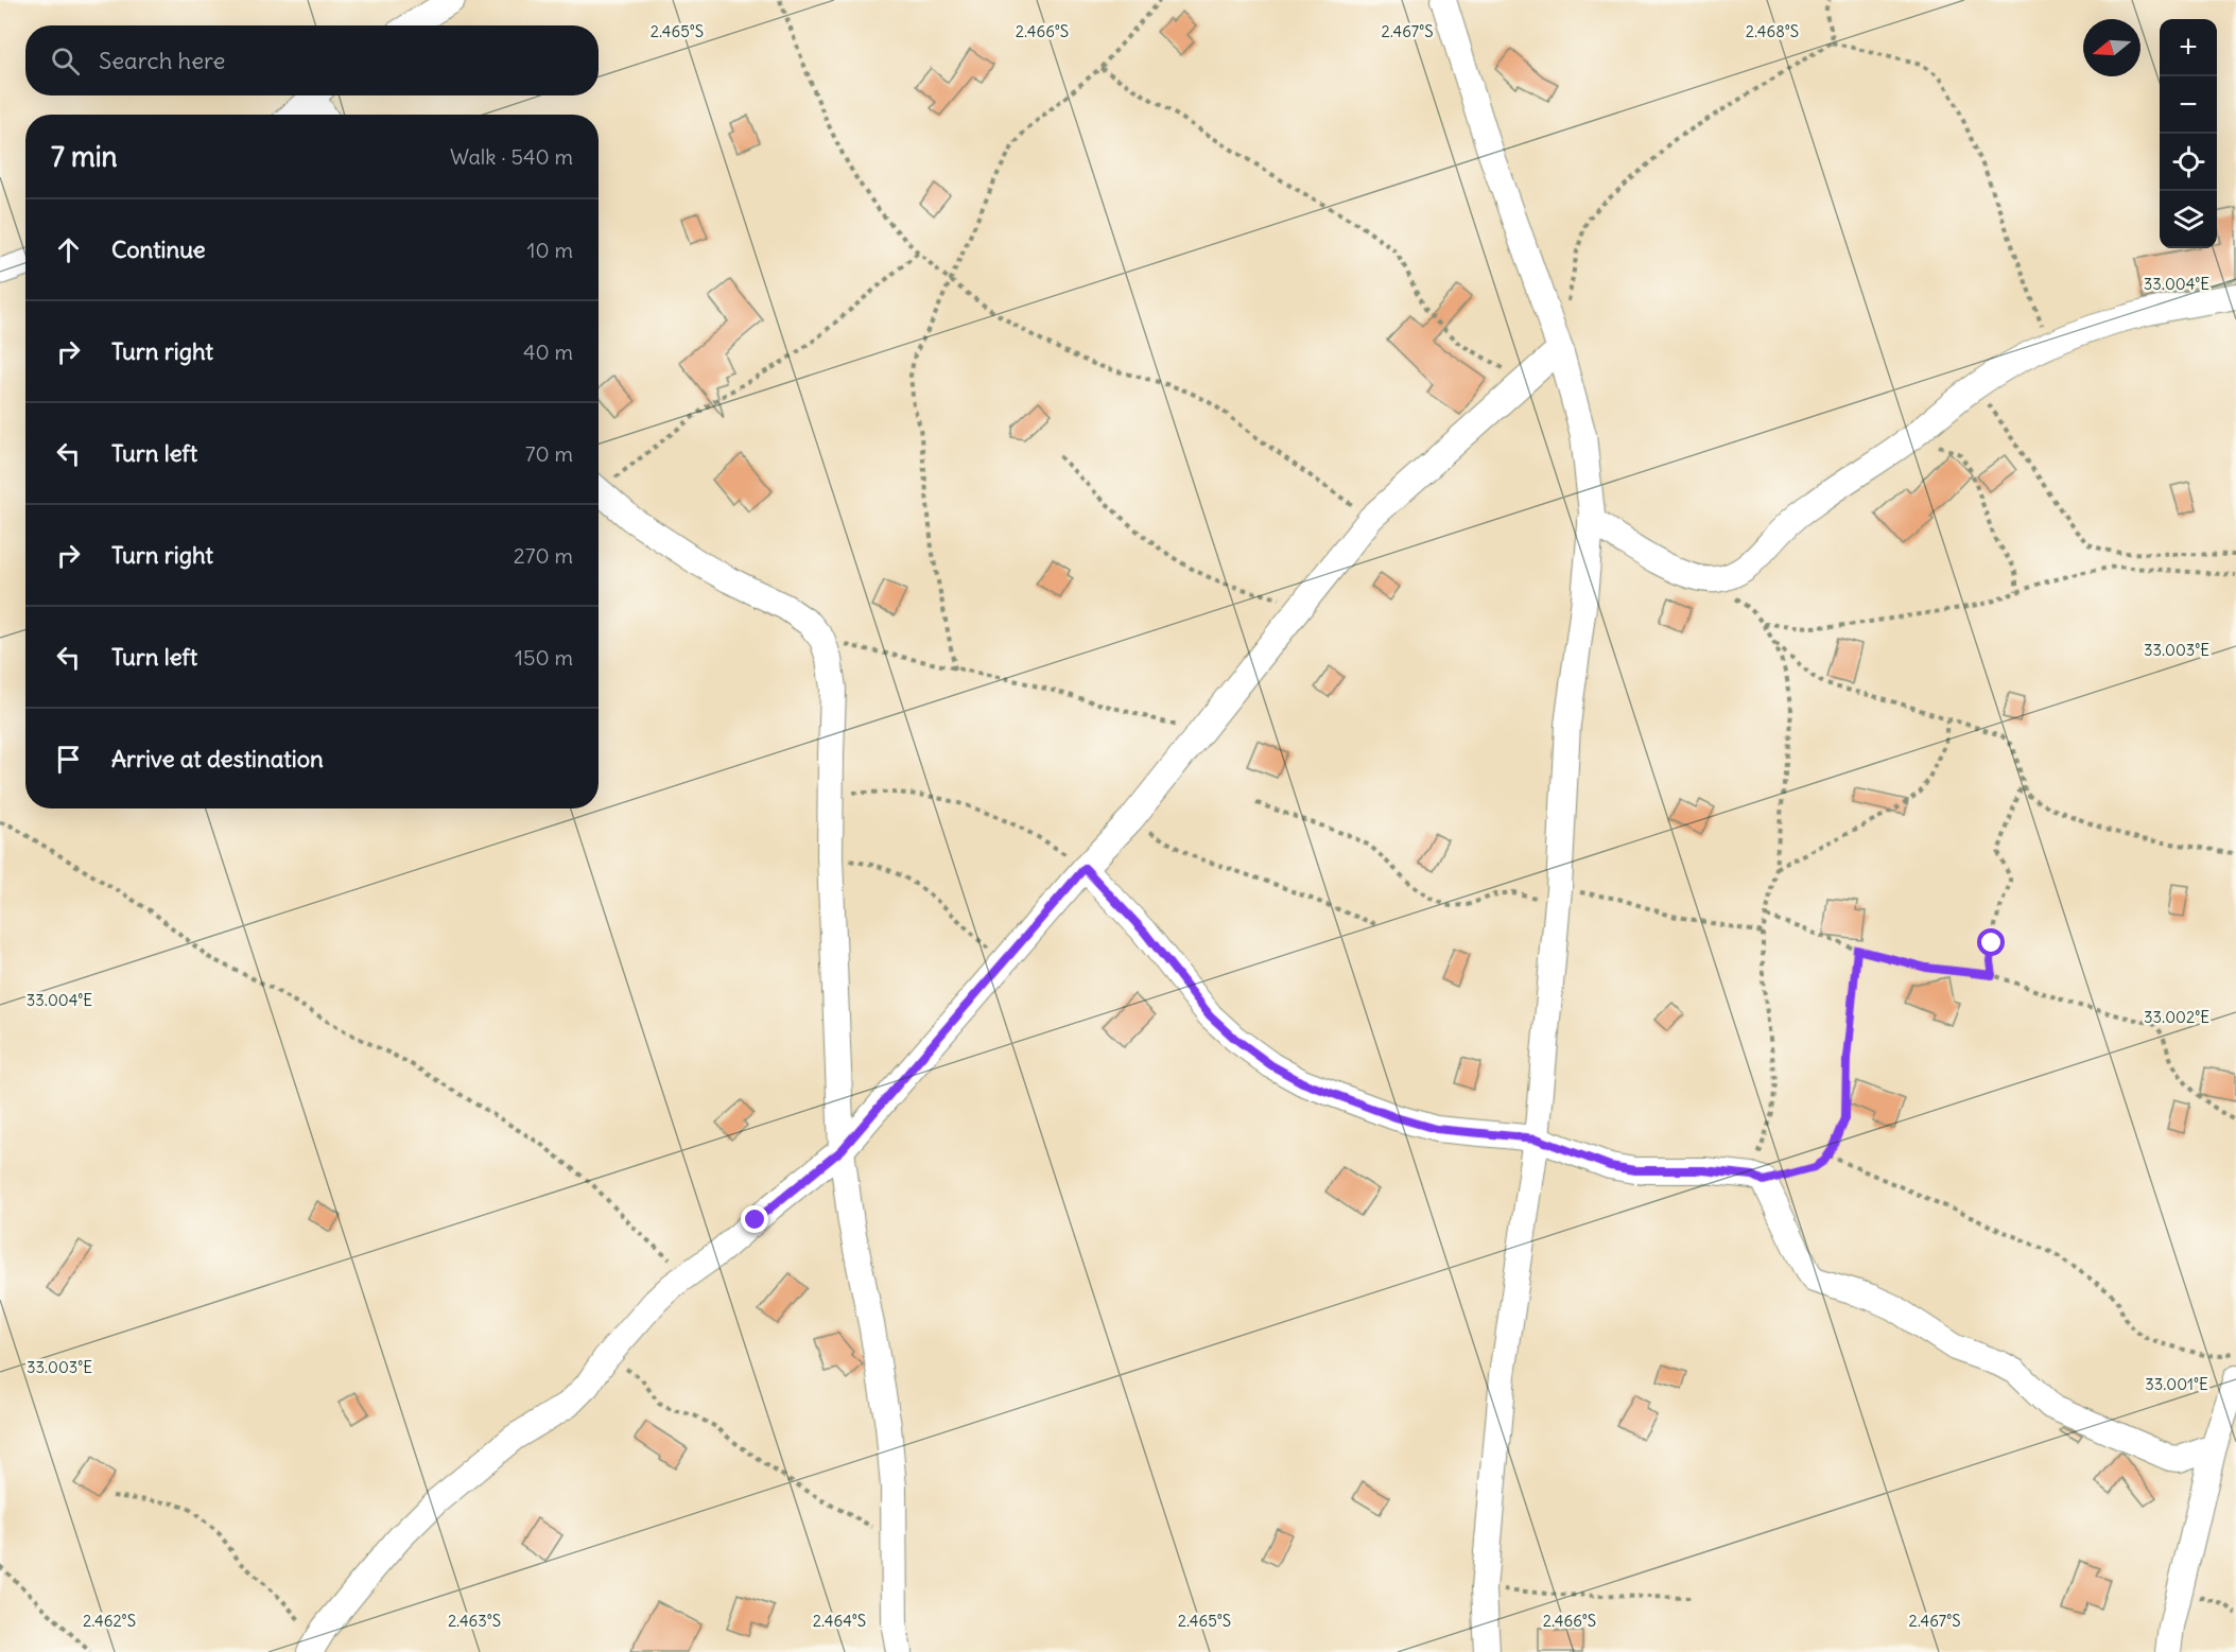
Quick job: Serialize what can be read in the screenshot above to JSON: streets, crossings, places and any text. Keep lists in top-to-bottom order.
{
  "north": "left",
  "page": {
    "map_buttons": ["+", "−"],
    "search": "Search here",
    "heading": ["7 min", "Walk · 540 m"],
    "list": [
      ["Continue", "10 m"],
      ["Turn right", "40 m"],
      ["Turn left", "70 m"],
      ["Turn right", "270 m"],
      ["Turn left", "150 m"],
      "Arrive at destination"
    ]
  },
  "coordinates": [
    "2.465°S",
    "2.466°S",
    "2.467°S",
    "2.468°S",
    "33.004°E",
    "33.003°E",
    "33.002°E",
    "33.001°E",
    "2.462°S",
    "2.463°S",
    "2.464°S"
  ]
}
